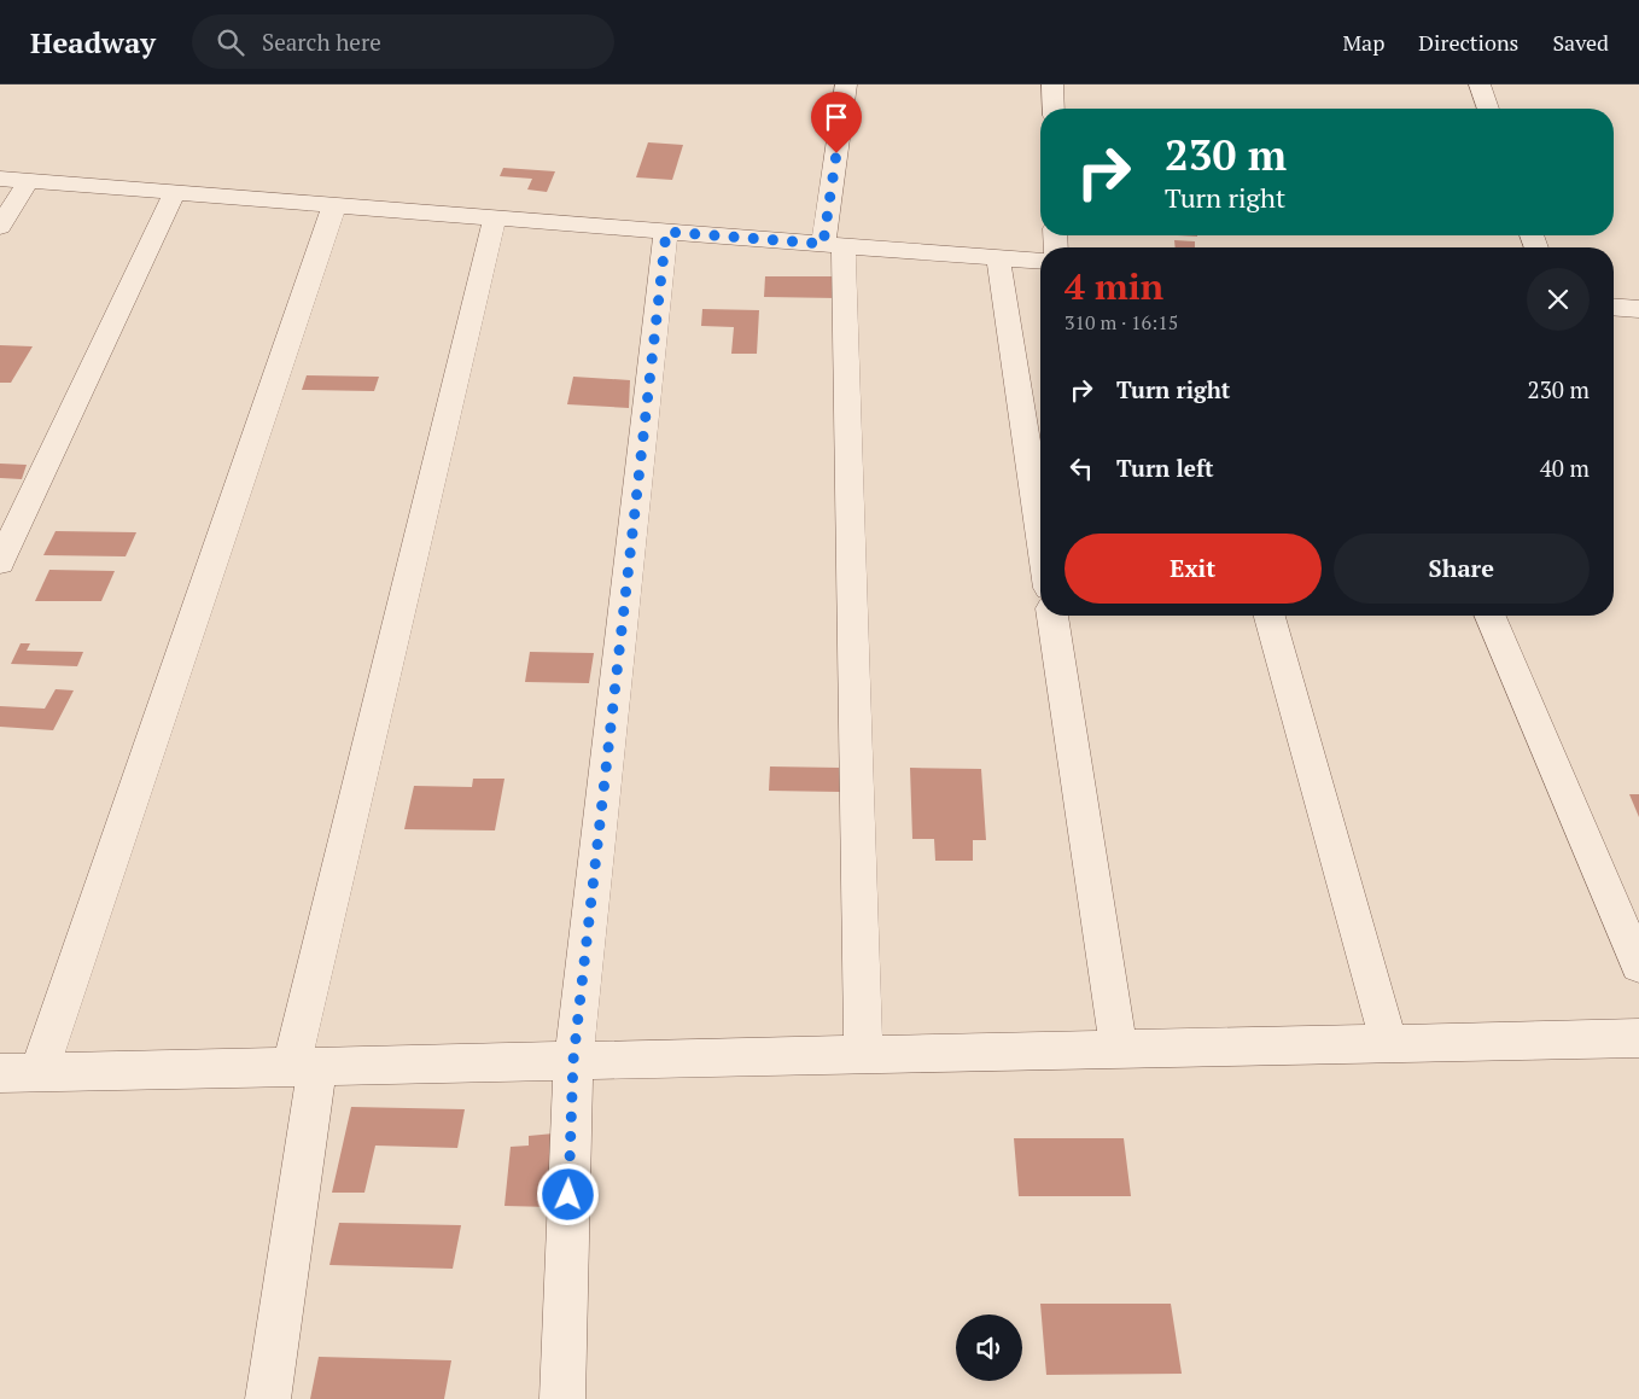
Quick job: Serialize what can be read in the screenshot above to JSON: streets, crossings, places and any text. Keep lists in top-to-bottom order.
{
  "page": {
    "header": "Headway",
    "search": "Search here",
    "nav": ["Map", "Directions", "Saved"],
    "turn": ["230 m", "Turn right"],
    "heading": ["4 min", "310 m · 16:15"],
    "list": [
      {
        "name": "Turn right",
        "value": "230 m"
      },
      {
        "name": "Turn left",
        "value": "40 m"
      }
    ],
    "buttons": ["Exit", "Share"]
  }
}
